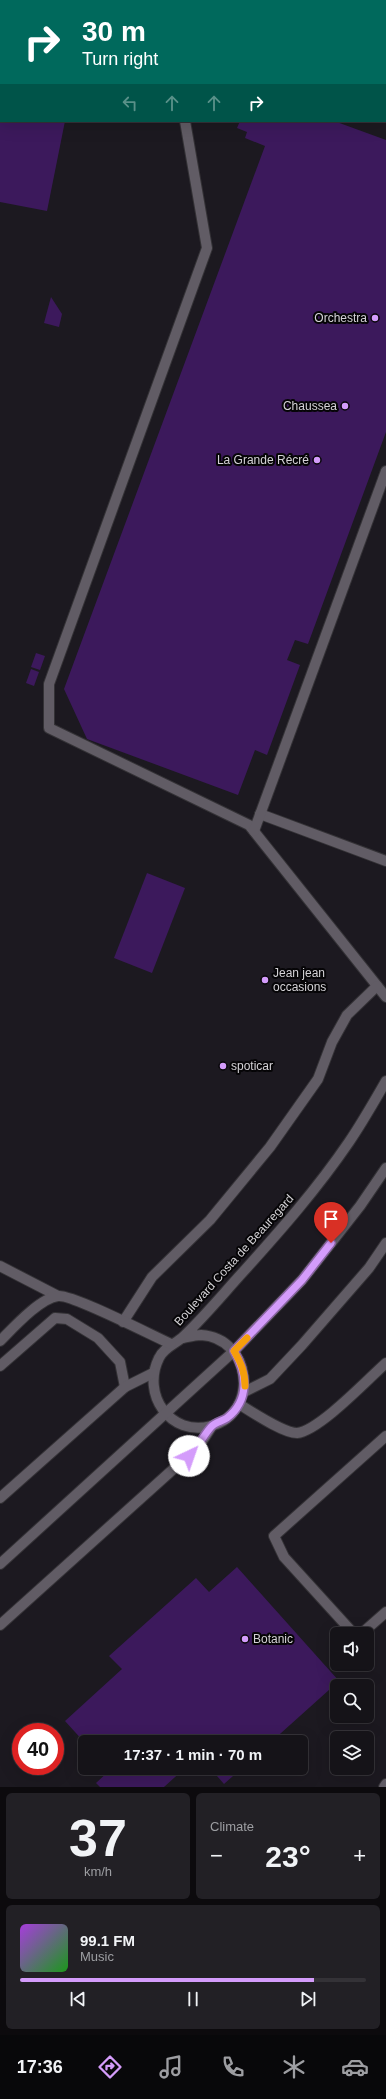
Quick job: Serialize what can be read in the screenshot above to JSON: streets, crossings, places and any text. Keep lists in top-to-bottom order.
{
  "streets": {
    "street": ["Boulevard Costa de Beauregard"]
  },
  "places": [
    "Orchestra",
    "Chaussea",
    "La Grande Récré",
    "Jean jean occasions",
    "spoticar",
    "Botanic"
  ],
  "page": {
    "turn": ["30 m", "Turn right"],
    "limit": "40",
    "trip": "17:37 · 1 min · 70 m",
    "tile": [
      ["37", "km/h"],
      "Climate"
    ],
    "heat": ["−", "23°", "+"],
    "song": ["99.1 FM", "Music"],
    "tabs": "17:36"
  }
}
